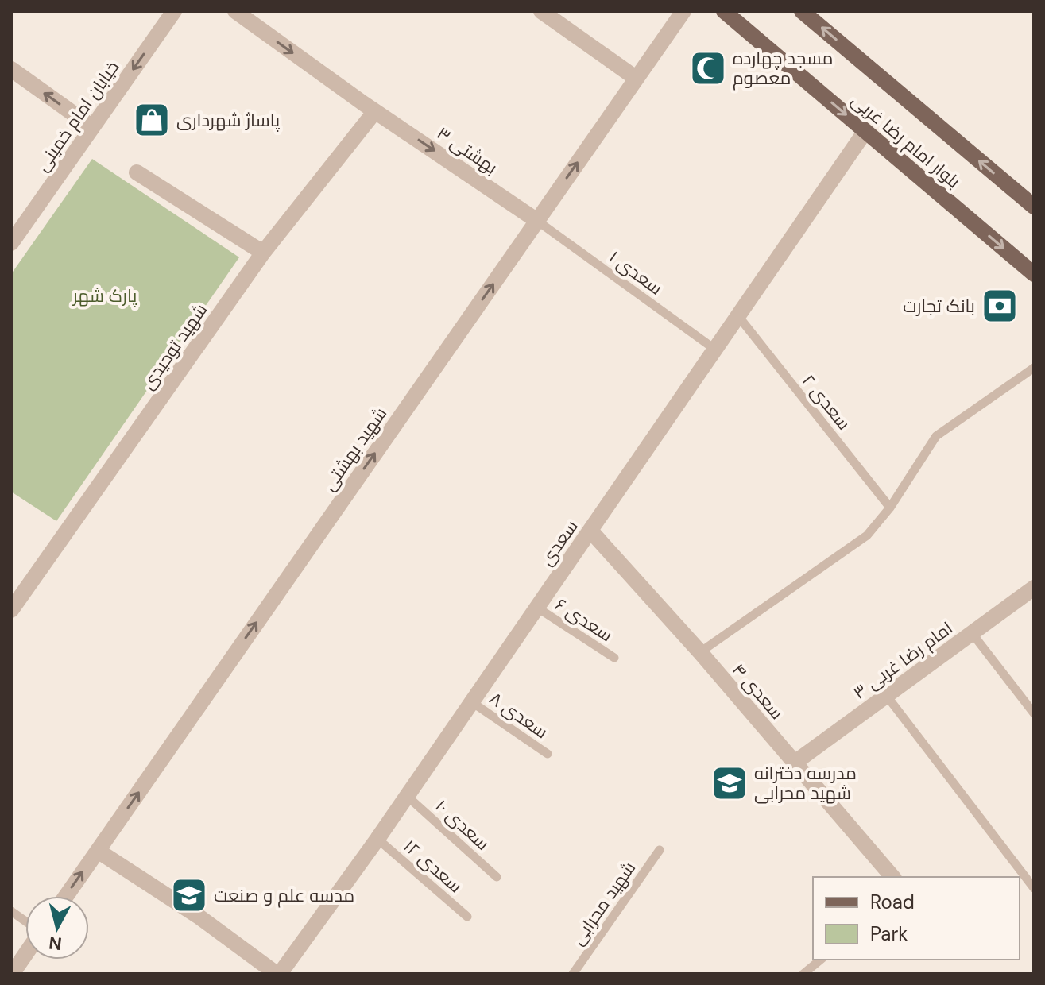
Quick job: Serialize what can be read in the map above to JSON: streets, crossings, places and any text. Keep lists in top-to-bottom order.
{
  "streets": {
    "main road": ["بلوار امام رضا غربی"],
    "street": [
      "خیابان امام خمینی",
      "بهشتی ۳",
      "شهید توحیدی",
      "شهید بهشتی",
      "سعدی",
      "امام رضا غربی ۳",
      "سعدی ۴"
    ],
    "lane": [
      "سعدی ۱",
      "سعدی ۲",
      "سعدی ۶",
      "سعدی ۸",
      "سعدی ۱۰",
      "سعدی ۱۲",
      "شهید محرابی"
    ]
  },
  "crossings": [
    ["بلوار امام رضا غربی", "سعدی"],
    ["بهشتی ۳", "سعدی ۱"],
    ["بهشتی ۳", "شهید توحیدی"],
    ["بهشتی ۳", "شهید بهشتی"],
    ["سعدی ۱", "شهید بهشتی"],
    ["سعدی ۱", "سعدی"],
    ["سعدی ۲", "سعدی"],
    ["سعدی", "سعدی ۶"],
    ["سعدی", "سعدی ۴"],
    ["سعدی", "سعدی ۸"],
    ["سعدی", "سعدی ۱۰"],
    ["سعدی", "سعدی ۱۲"],
    ["امام رضا غربی ۳", "سعدی ۴"]
  ],
  "one_way": ["خیابان امام خمینی", "بهشتی ۳", "شهید بهشتی"],
  "parks": ["پارک شهر"],
  "places": {
    "mosque": ["مسجد چهارده معصوم"],
    "shop": ["پاساژ شهرداری"],
    "bank": ["بانک تجارت"],
    "school or university": ["مدرسه دخترانه شهید محرابی", "مدسه علم و صنعت"]
  },
  "legend": ["Road", "Park"],
  "north": "bottom"
}
